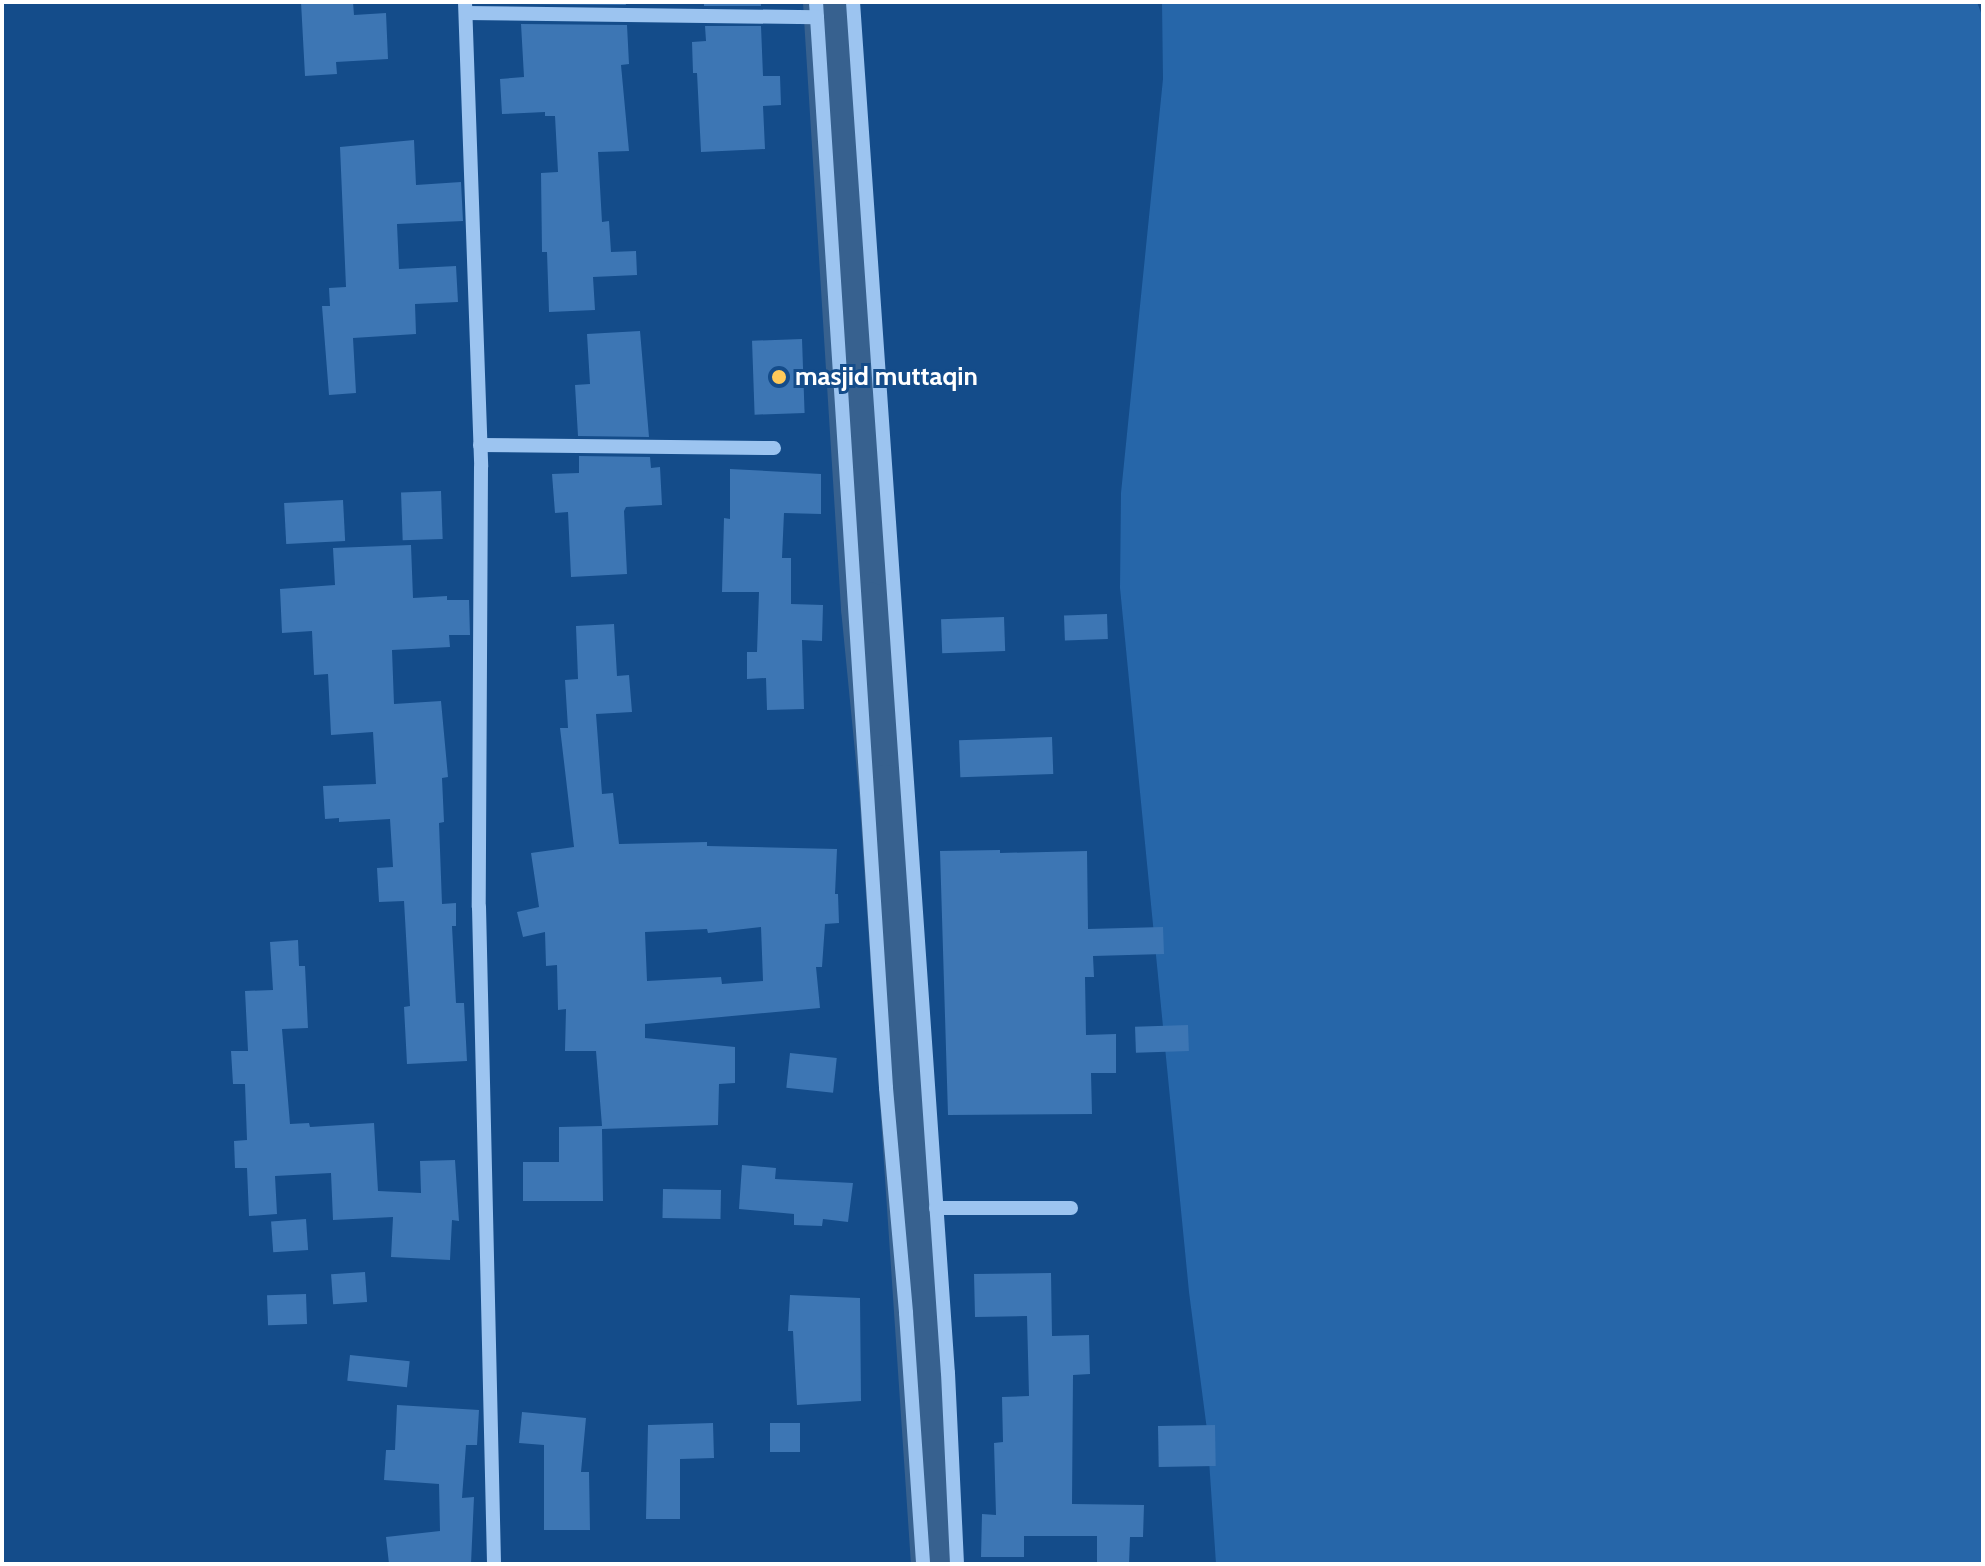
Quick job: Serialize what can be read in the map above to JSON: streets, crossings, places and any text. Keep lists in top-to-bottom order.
{
  "places": ["masjid muttaqin"]
}
